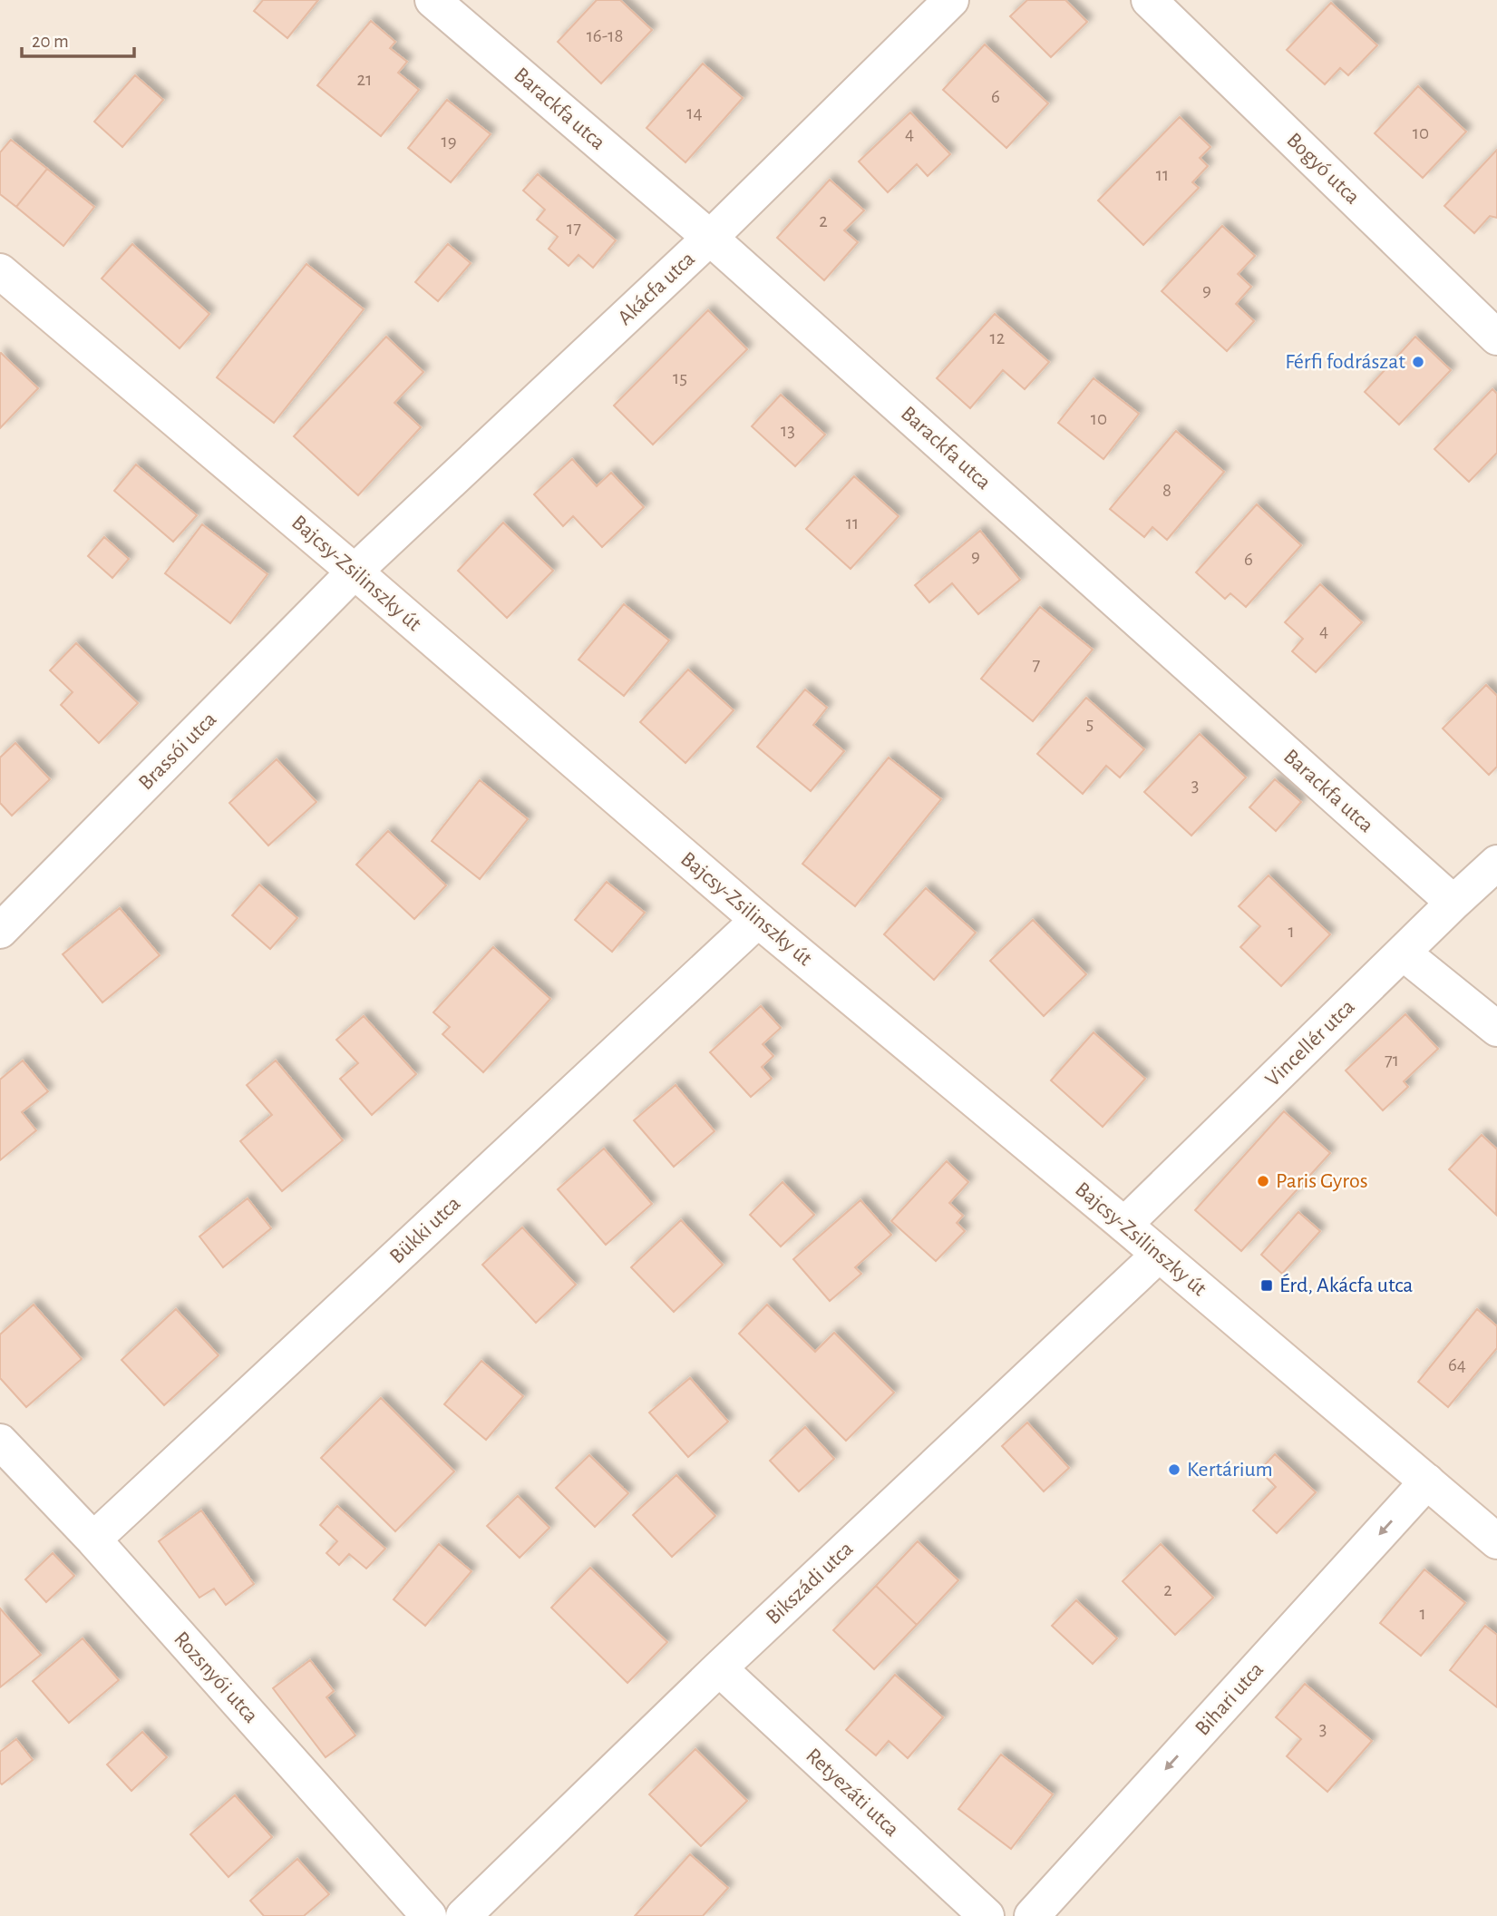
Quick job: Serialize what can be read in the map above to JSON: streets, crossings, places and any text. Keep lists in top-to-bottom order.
{
  "streets": {
    "street": [
      "Barackfa utca",
      "Bogyó utca",
      "Akácfa utca",
      "Bajcsy-Zsilinszky út",
      "Brassói utca",
      "Vincellér utca",
      "Bükki utca",
      "Bikszádi utca",
      "Rozsnyói utca",
      "Bihari utca",
      "Retyezáti utca"
    ]
  },
  "crossings": [
    ["Barackfa utca", "Akácfa utca"],
    ["Barackfa utca", "Vincellér utca"],
    ["Akácfa utca", "Bajcsy-Zsilinszky út"],
    ["Akácfa utca", "Brassói utca"],
    ["Bajcsy-Zsilinszky út", "Brassói utca"],
    ["Bajcsy-Zsilinszky út", "Vincellér utca"],
    ["Bajcsy-Zsilinszky út", "Bükki utca"],
    ["Bajcsy-Zsilinszky út", "Bikszádi utca"],
    ["Bajcsy-Zsilinszky út", "Bihari utca"],
    ["Bükki utca", "Rozsnyói utca"],
    ["Bikszádi utca", "Retyezáti utca"]
  ],
  "one_way": ["Bihari utca"],
  "places": {
    "other": ["Férfi fodrászat", "Paris Gyros", "Kertárium"],
    "transit": ["Érd, Akácfa utca"]
  },
  "house_numbers": [
    "16-18",
    "21",
    "6",
    "14",
    "10",
    "4",
    "19",
    "11",
    "2",
    "17",
    "9",
    "12",
    "15",
    "10",
    "13",
    "8",
    "11",
    "9",
    "6",
    "4",
    "7",
    "5",
    "3",
    "1",
    "71",
    "64",
    "2",
    "1",
    "3"
  ],
  "scale_bar": "20 m"
}
